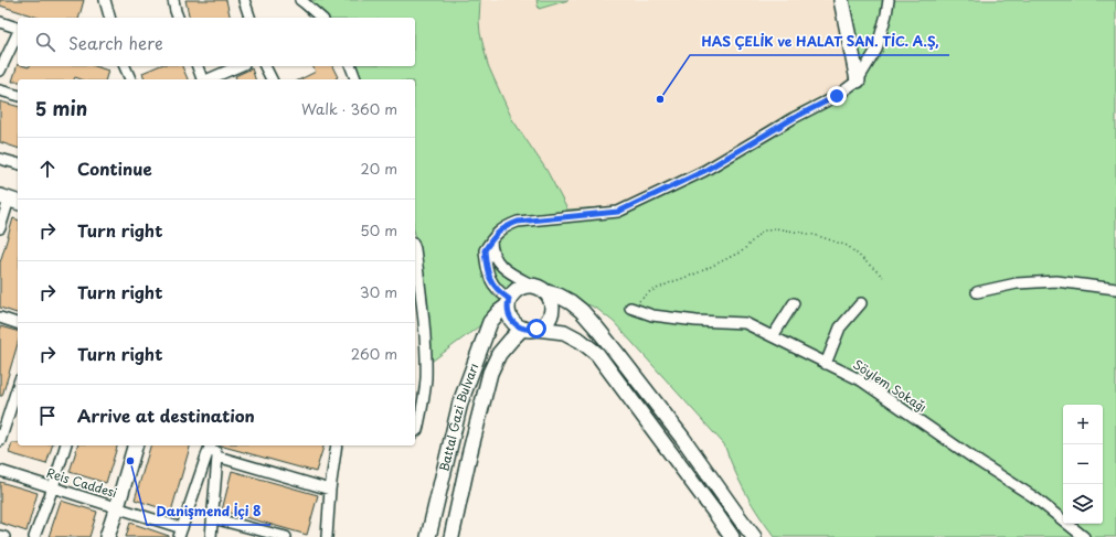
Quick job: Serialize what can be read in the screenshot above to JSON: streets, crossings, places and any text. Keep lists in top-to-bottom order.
{
  "streets": {
    "street": ["Söylem Sokağı", "Battal Gazi Bulvarı", "Reis Caddesi"]
  },
  "places": ["HAS ÇELİK ve HALAT SAN. TİC. A.Ş,", "Danişmend İçi 8"],
  "page": {
    "search": "Search here",
    "heading": ["5 min", "Walk · 360 m"],
    "list": [
      ["Continue", "20 m"],
      ["Turn right", "50 m"],
      ["Turn right", "30 m"],
      ["Turn right", "260 m"],
      "Arrive at destination"
    ],
    "map_buttons": ["+", "−"]
  }
}
